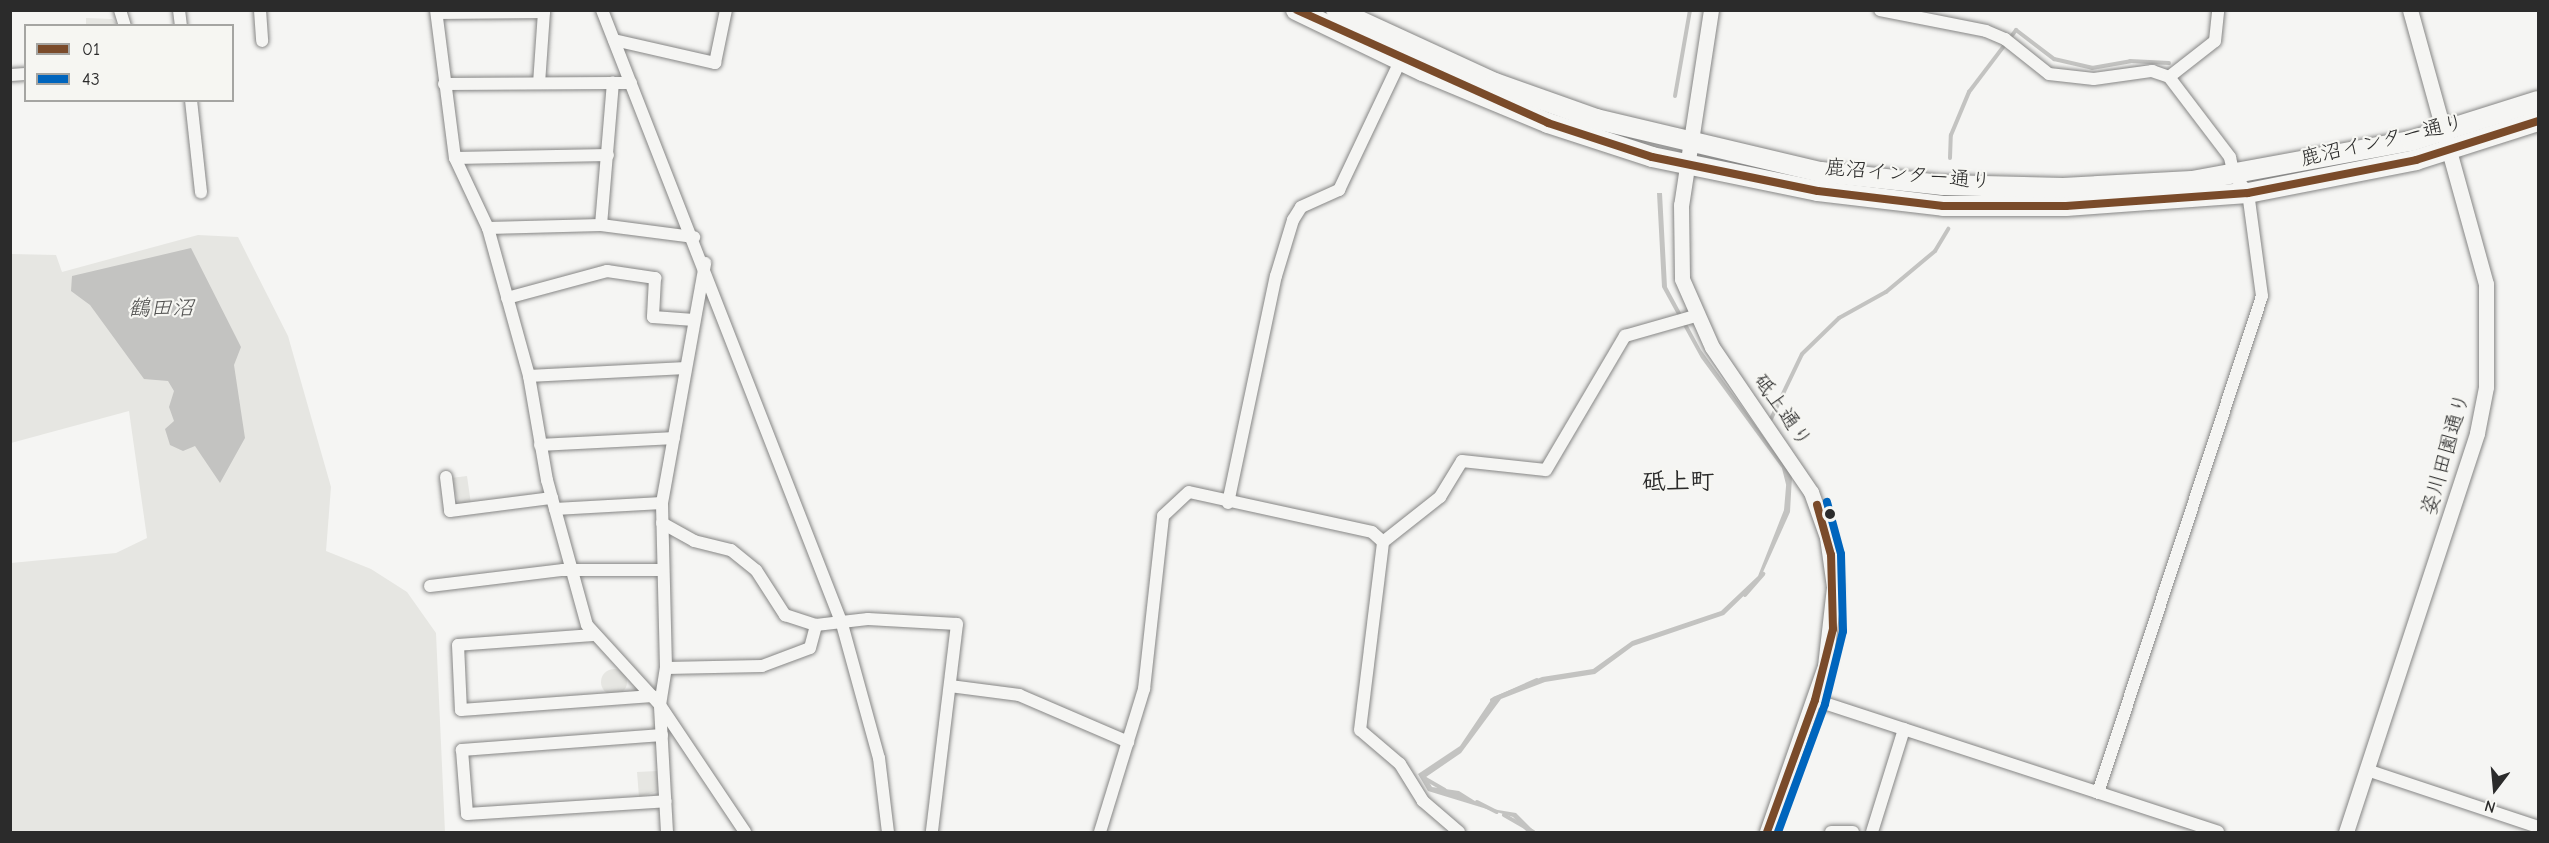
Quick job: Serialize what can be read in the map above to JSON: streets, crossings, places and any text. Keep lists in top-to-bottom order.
{
  "streets": {
    "main road": ["鹿沼インター通り"],
    "street": ["砥上通り", "姿川田園通り"]
  },
  "crossings": [
    ["鹿沼インター通り", "砥上通り"],
    ["鹿沼インター通り", "姿川田園通り"]
  ],
  "districts": ["砥上町"],
  "water": ["鶴田沼"],
  "lines": ["transit line 01", "transit line 43"],
  "legend": ["01", "43"],
  "north": "bottom"
}
